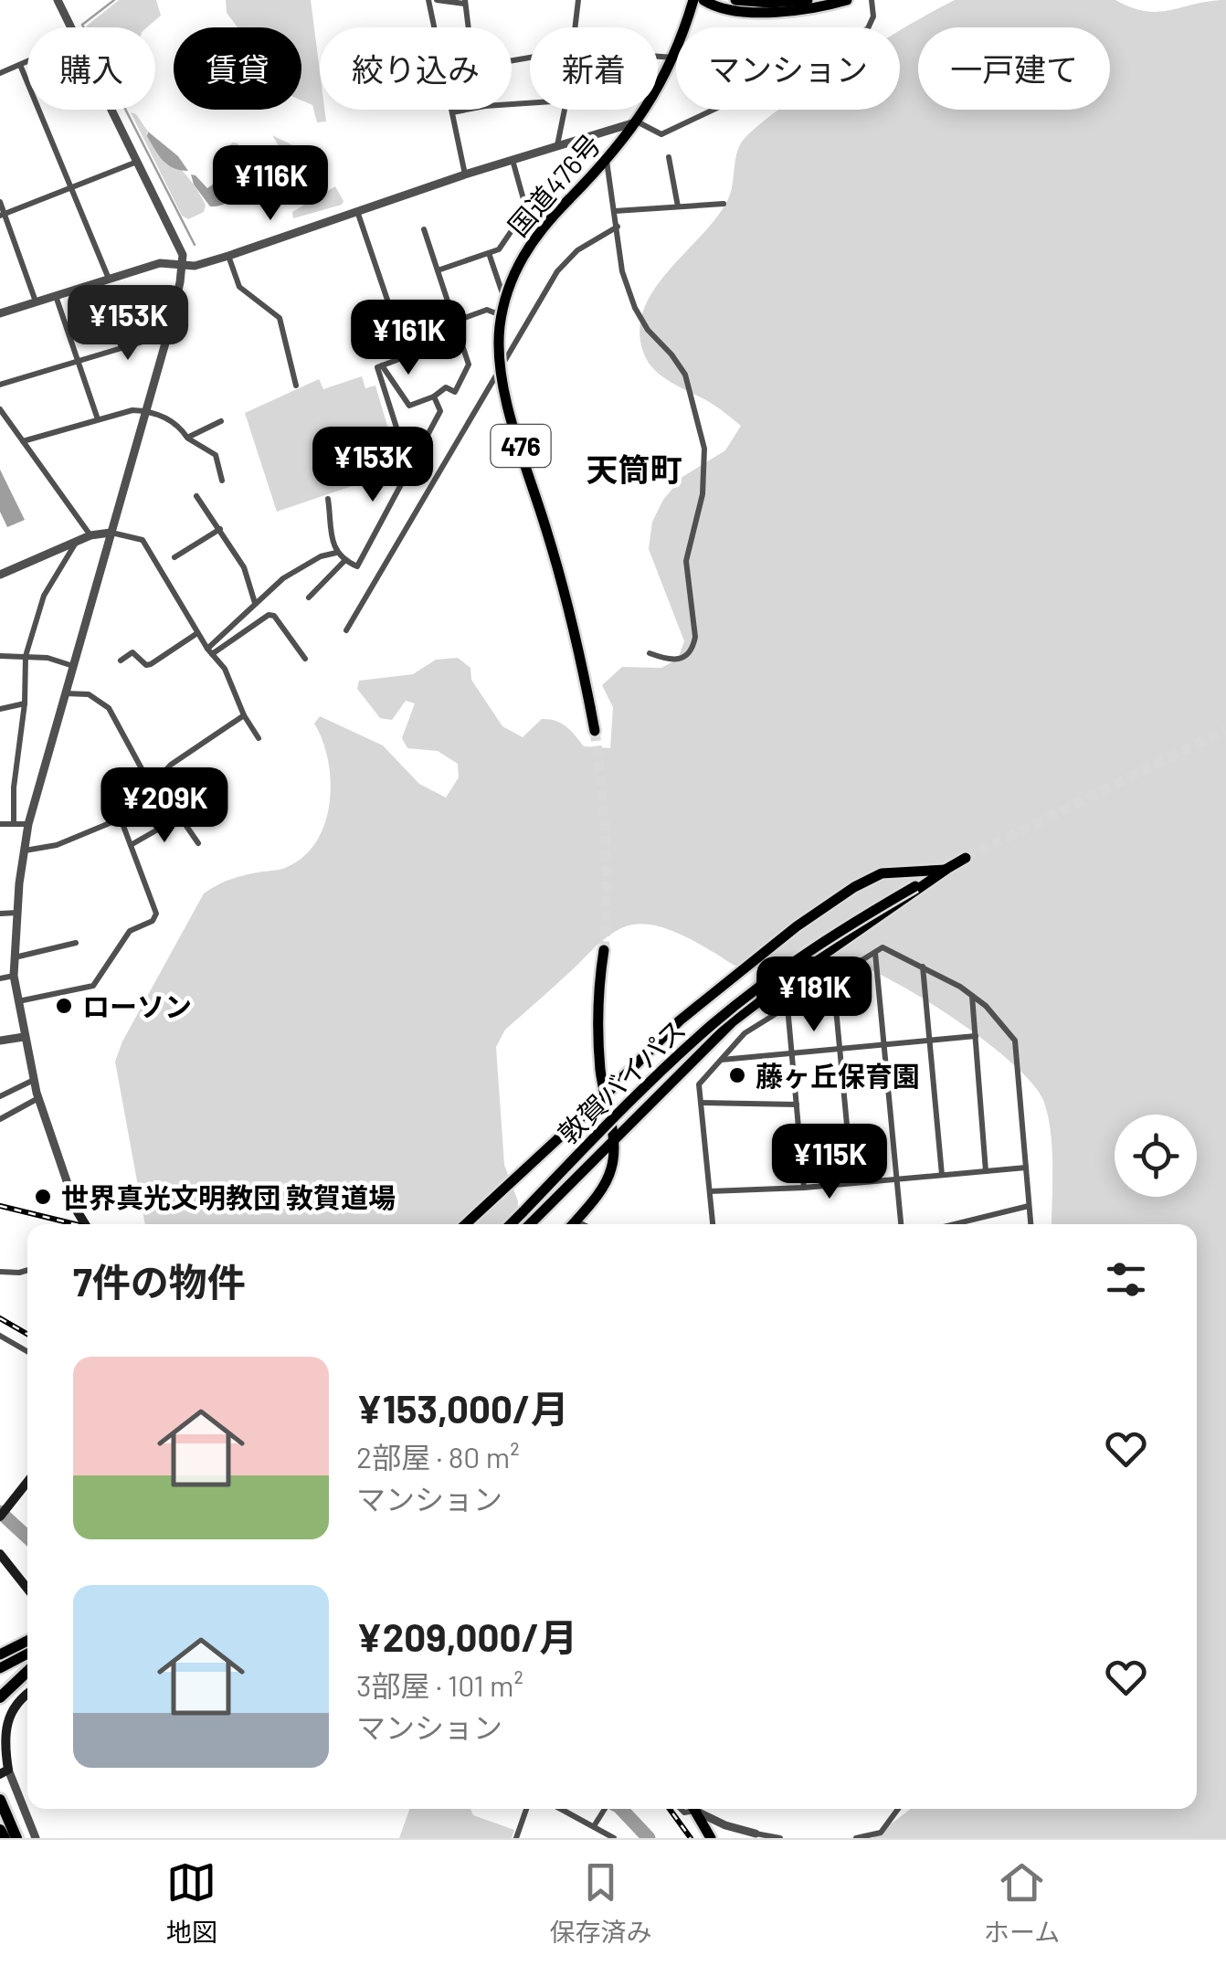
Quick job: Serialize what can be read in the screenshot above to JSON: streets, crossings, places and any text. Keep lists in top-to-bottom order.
{
  "streets": {
    "highway": ["国道476号", "476", "敦賀バイパス"]
  },
  "districts": ["天筒町"],
  "places": ["ローソン", "藤ヶ丘保育園", "世界真光文明教団 敦賀道場"],
  "page": {
    "chip": [
      "購入",
      "賃貸",
      "絞り込み",
      "新着",
      "マンション",
      "一戸建て"
    ],
    "price": [
      "¥116K",
      "¥153K",
      "¥161K",
      "¥153K",
      "¥209K",
      "¥181K",
      "¥115K"
    ],
    "heading": "7件の物件",
    "list": [
      {
        "name": "¥153,000/月",
        "note": "2部屋 · 80 m² · マンション"
      },
      {
        "name": "¥209,000/月",
        "note": "3部屋 · 101 m² · マンション"
      }
    ],
    "tabs": ["地図", "保存済み", "ホーム"]
  }
}
